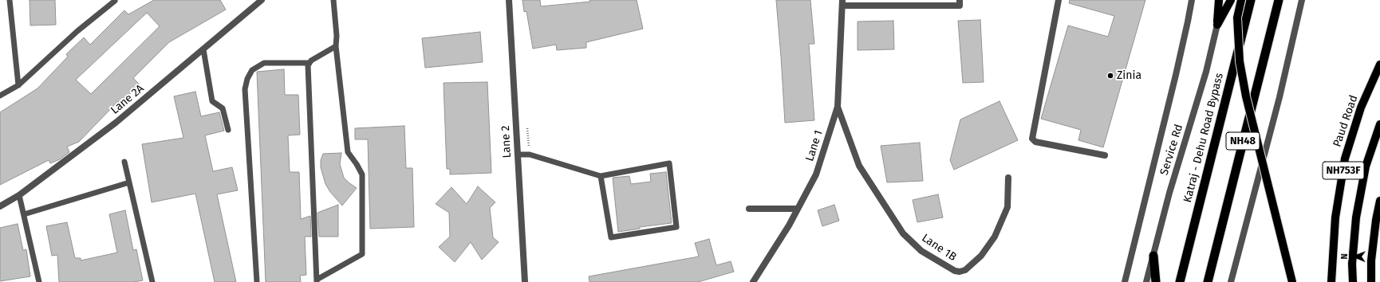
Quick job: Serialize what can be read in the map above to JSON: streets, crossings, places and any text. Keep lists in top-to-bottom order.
{
  "streets": {
    "highway": ["Katraj - Dehu Road Bypass", "NH48"],
    "main road": ["Paud Road", "NH753F"],
    "street": [
      "Lane 2A",
      "Lane 2",
      "Lane 1",
      "Service Rd",
      "Lane 1B"
    ]
  },
  "crossings": [
    ["Lane 1", "Lane 1B"]
  ],
  "places": ["Zinia"],
  "north": "left"
}
